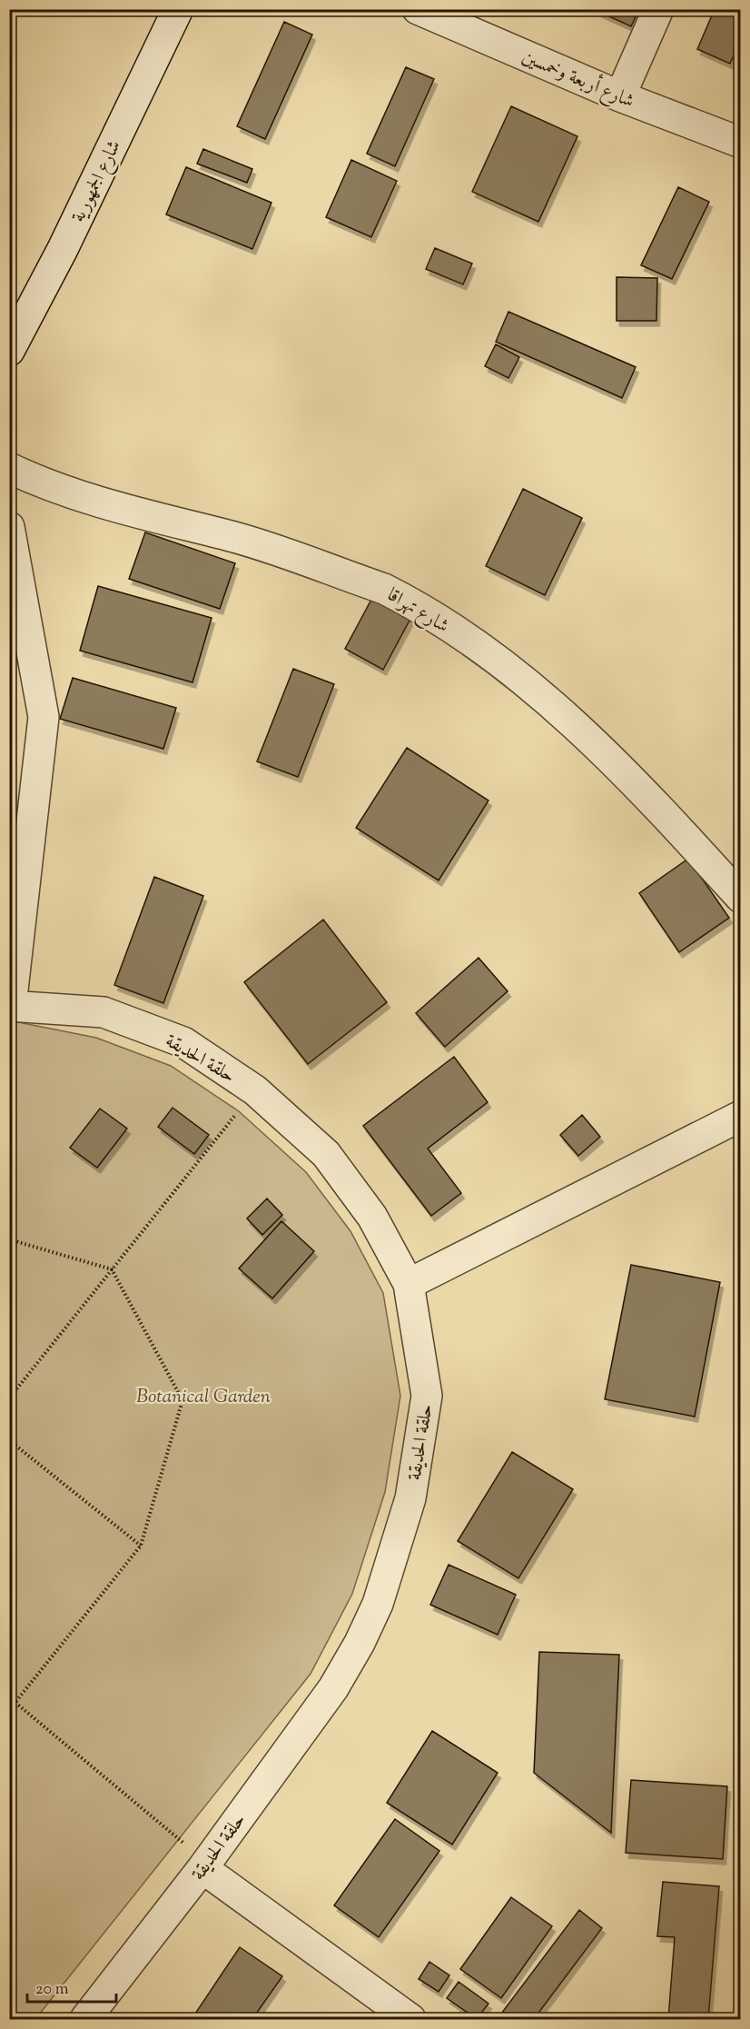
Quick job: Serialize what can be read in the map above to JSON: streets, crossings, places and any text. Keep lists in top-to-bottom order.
{
  "streets": {
    "street": [
      "شارع أربعة وخمسين",
      "شارع الجمهورية",
      "شارع تهراقا",
      "حلقة الحديقة"
    ]
  },
  "parks": ["Botanical Garden"],
  "scale_bar": "20 m"
}
